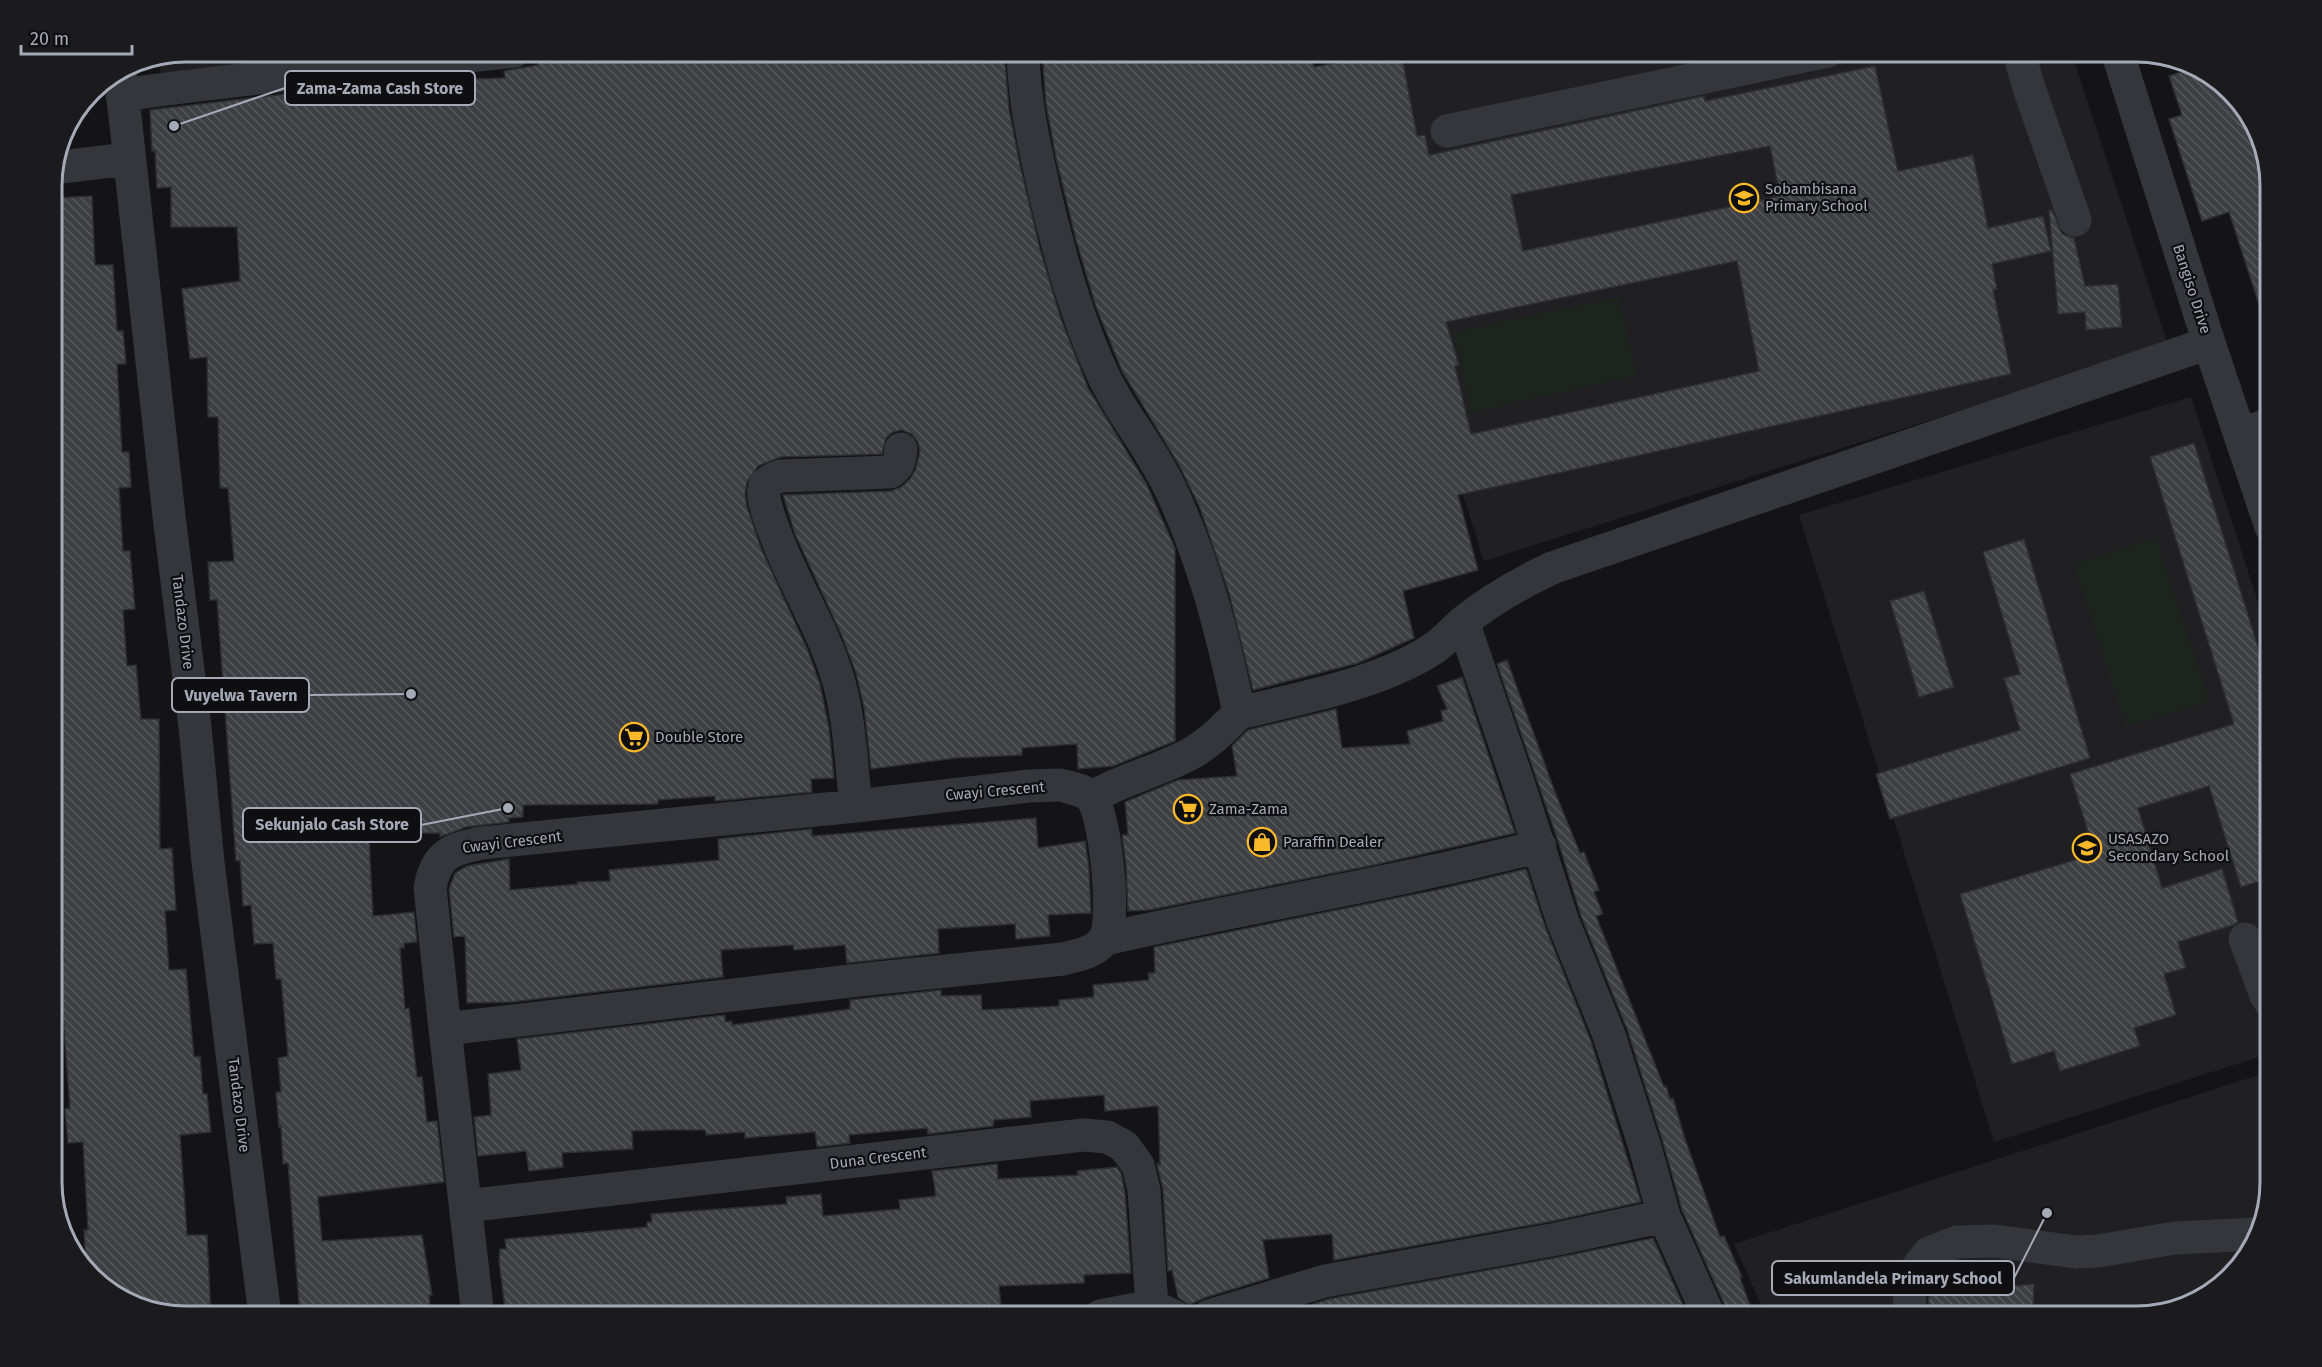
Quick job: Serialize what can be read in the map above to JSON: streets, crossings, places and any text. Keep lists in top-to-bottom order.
{
  "streets": {
    "street": [
      "Bangiso Drive",
      "Tandazo Drive",
      "Cwayi Crescent",
      "Duna Crescent"
    ]
  },
  "crossings": [
    ["Cwayi Crescent", "Duna Crescent"]
  ],
  "places": {
    "other": [
      "Zama-Zama Cash Store",
      "Vuyelwa Tavern",
      "Sekunjalo Cash Store",
      "Sakumlandela Primary School"
    ],
    "school or university": ["Sobambisana Primary School", "USASAZO Secondary School"],
    "supermarket": ["Double Store", "Zama-Zama"],
    "shop": ["Paraffin Dealer"]
  },
  "scale_bar": "20 m"
}
